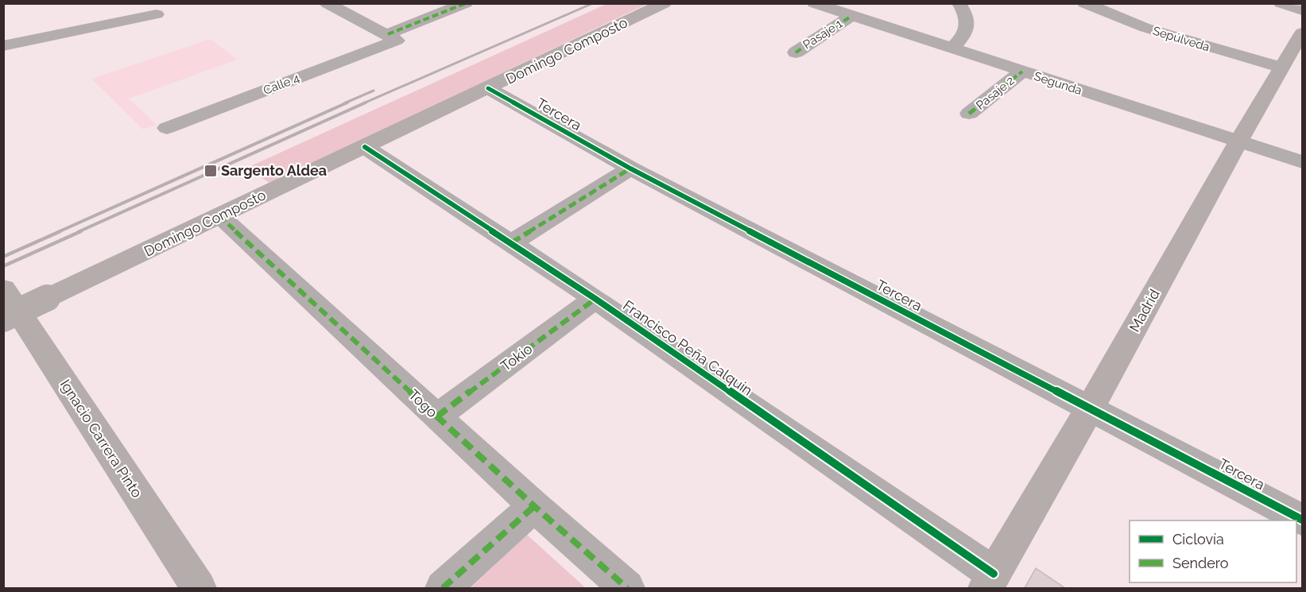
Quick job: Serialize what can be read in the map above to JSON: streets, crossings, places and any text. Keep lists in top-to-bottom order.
{
  "streets": {
    "street": [
      "Pasaje 1",
      "Sepúlveda",
      "Domingo Composto",
      "Segunda",
      "Calle 4",
      "Pasaje 2",
      "Tercera",
      "Madrid",
      "Francisco Peña Calquin",
      "Tokio",
      "Togo",
      "Ignacio Carrera Pinto"
    ]
  },
  "crossings": [
    ["Pasaje 1", "Segunda"],
    ["Sepúlveda", "Madrid"],
    ["Domingo Composto", "Tercera"],
    ["Domingo Composto", "Francisco Peña Calquin"],
    ["Domingo Composto", "Togo"],
    ["Segunda", "Pasaje 2"],
    ["Segunda", "Madrid"],
    ["Tercera", "Madrid"],
    ["Madrid", "Francisco Peña Calquin"],
    ["Francisco Peña Calquin", "Tokio"],
    ["Tokio", "Togo"]
  ],
  "places": {
    "transit": ["Sargento Aldea"]
  },
  "legend": ["Ciclovía", "Sendero"]
}
